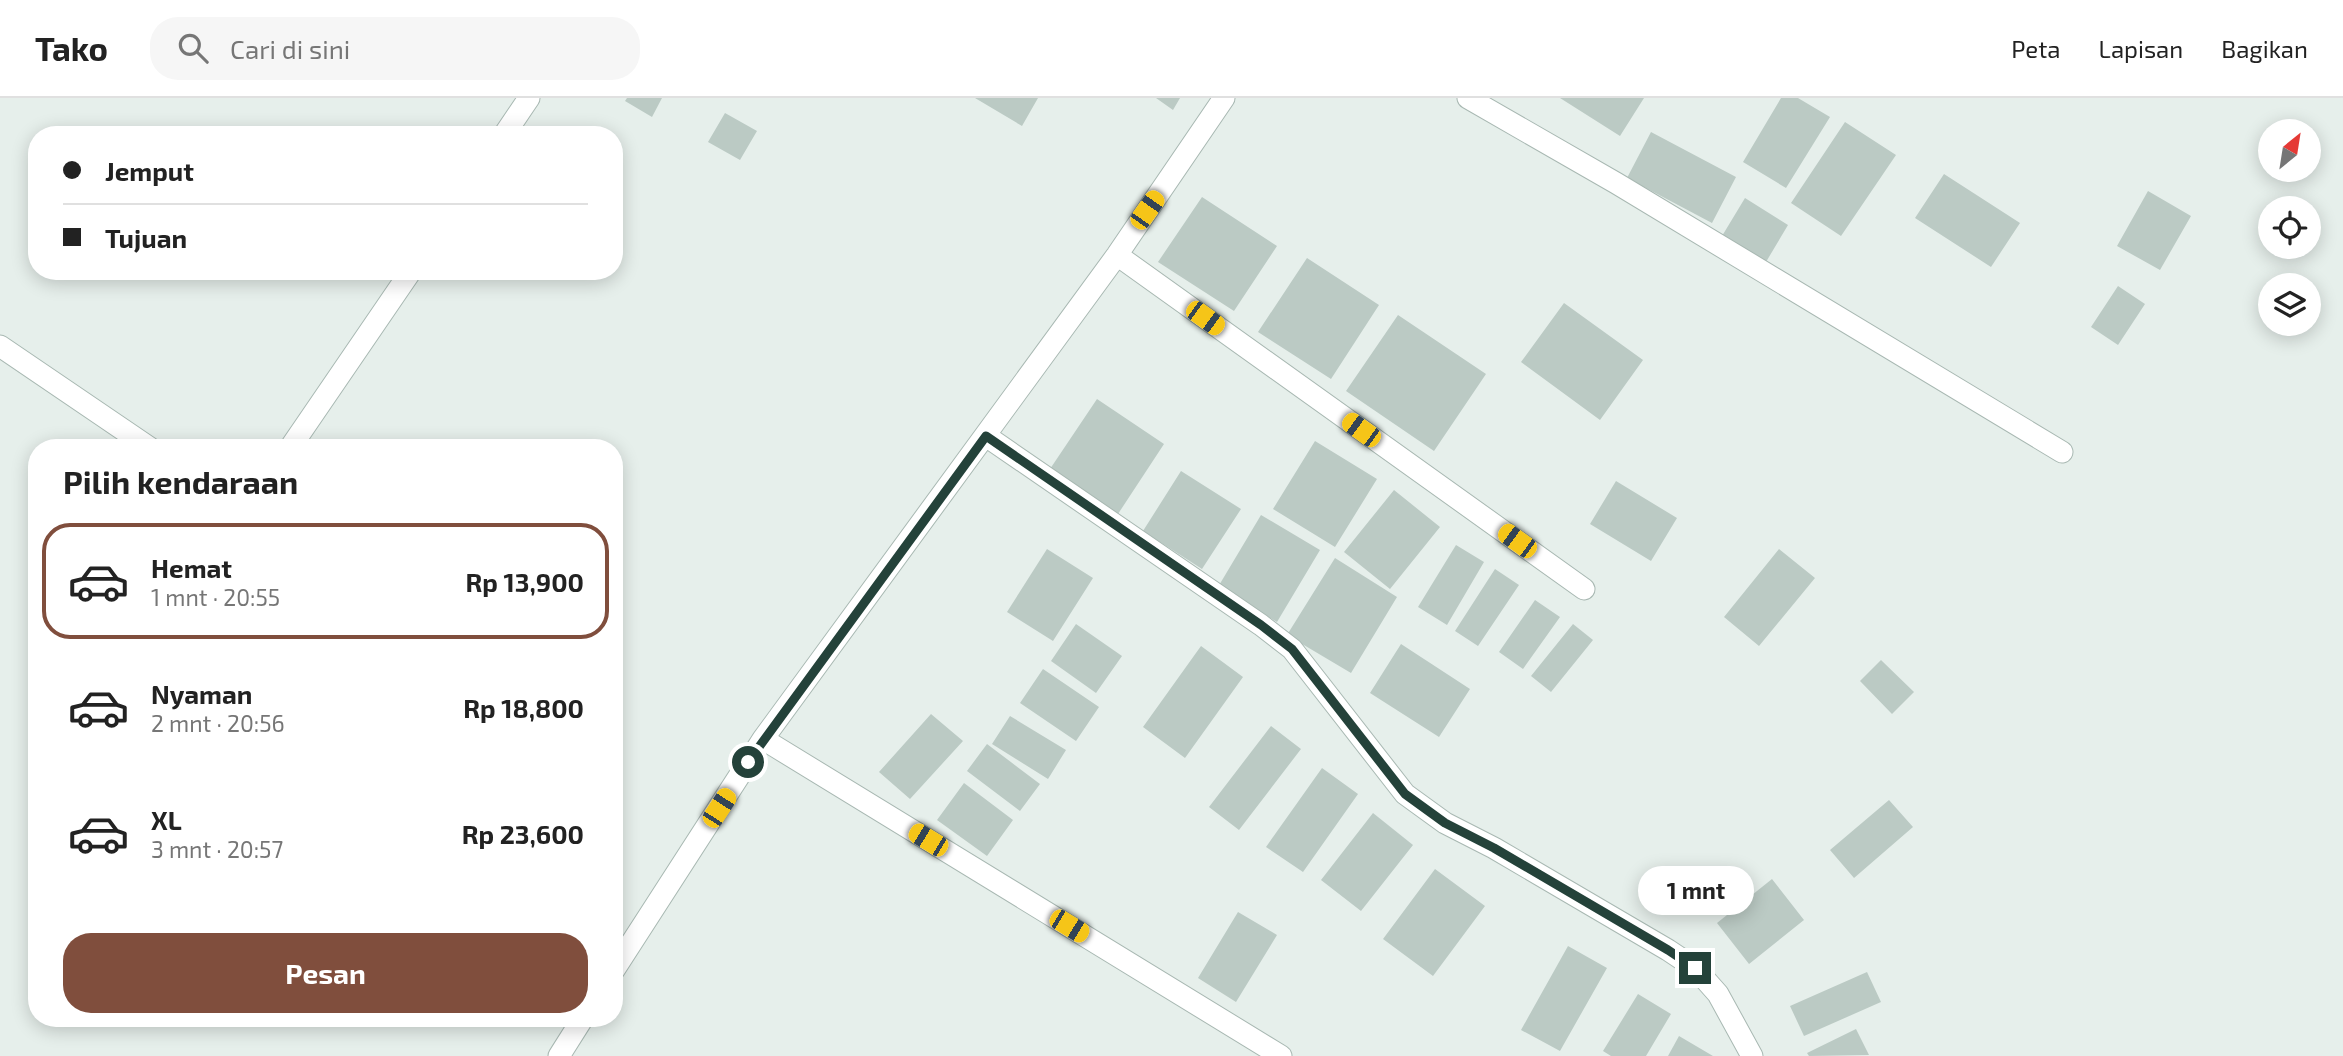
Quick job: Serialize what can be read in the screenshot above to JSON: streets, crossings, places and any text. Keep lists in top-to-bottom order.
{
  "north": "top right",
  "page": {
    "header": "Tako",
    "search": "Cari di sini",
    "nav": ["Peta", "Lapisan", "Bagikan"],
    "banner": ["Jemput", "Tujuan"],
    "heading": "Pilih kendaraan",
    "list": [
      {
        "name": "Hemat",
        "note": "1 mnt · 20:55",
        "value": "Rp 13,900"
      },
      {
        "name": "Nyaman",
        "note": "2 mnt · 20:56",
        "value": "Rp 18,800"
      },
      {
        "name": "XL",
        "note": "3 mnt · 20:57",
        "value": "Rp 23,600"
      }
    ],
    "bubble": "1 mnt",
    "buttons": "Pesan"
  }
}
